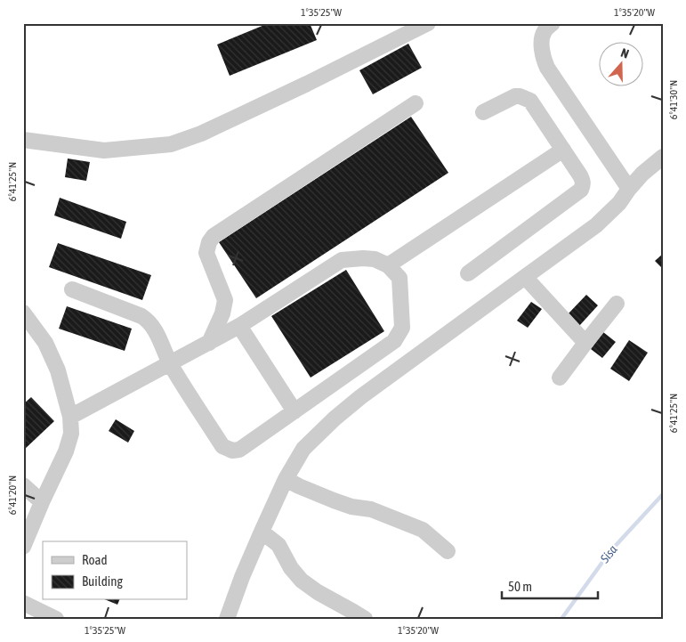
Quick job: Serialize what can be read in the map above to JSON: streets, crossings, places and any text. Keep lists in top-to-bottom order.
{
  "water": ["Sisa"],
  "legend": ["Road", "Building"],
  "scale_bar": "50 m",
  "north": "top",
  "coordinates": [
    "1°35'25\"W",
    "1°35'20\"W",
    "6°41'30\"N",
    "6°41'25\"N",
    "6°41'20\"N"
  ]
}
